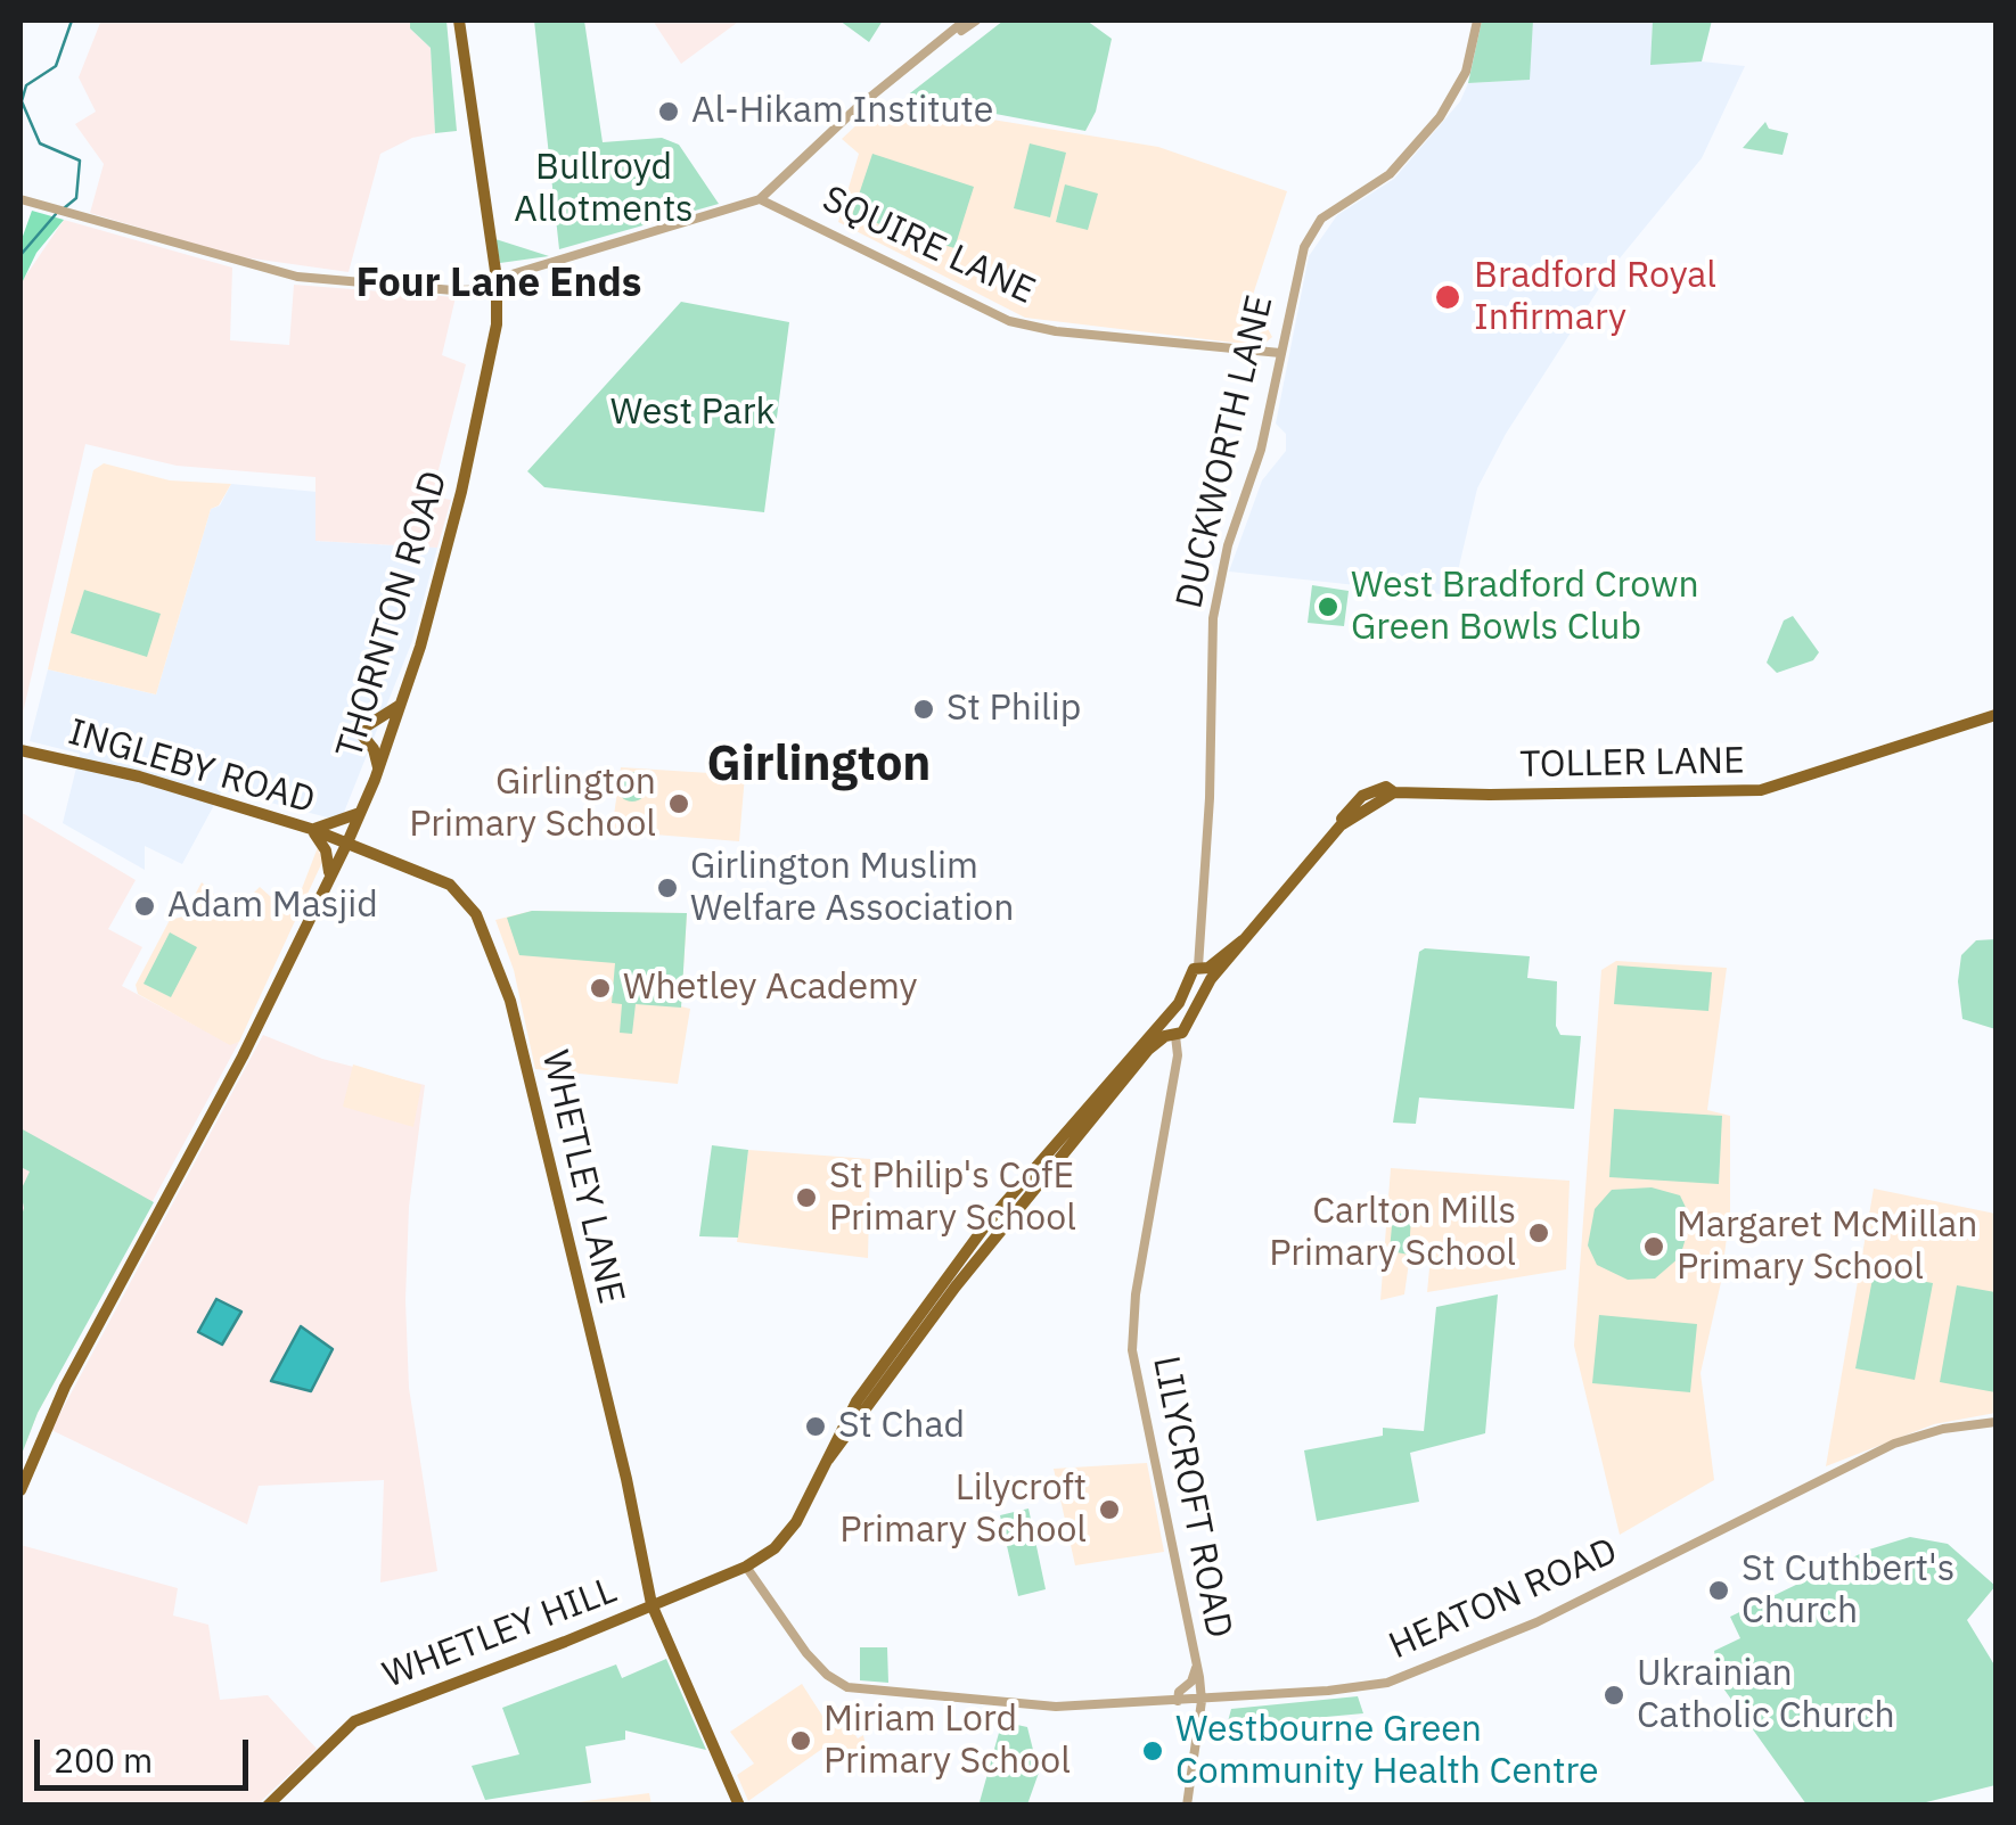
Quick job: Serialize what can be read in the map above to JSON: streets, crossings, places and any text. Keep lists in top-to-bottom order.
{
  "streets": {
    "main road": [
      "THORNTON ROAD",
      "TOLLER LANE",
      "INGLEBY ROAD",
      "WHETLEY LANE",
      "WHETLEY HILL"
    ],
    "street": [
      "SQUIRE LANE",
      "DUCKWORTH LANE",
      "LILYCROFT ROAD",
      "HEATON ROAD"
    ]
  },
  "crossings": [
    ["SQUIRE LANE", "DUCKWORTH LANE"],
    ["DUCKWORTH LANE", "TOLLER LANE"],
    ["THORNTON ROAD", "INGLEBY ROAD"],
    ["THORNTON ROAD", "WHETLEY LANE"],
    ["TOLLER LANE", "WHETLEY LANE"],
    ["TOLLER LANE", "LILYCROFT ROAD"],
    ["TOLLER LANE", "HEATON ROAD"],
    ["TOLLER LANE", "WHETLEY HILL"],
    ["INGLEBY ROAD", "WHETLEY LANE"],
    ["WHETLEY LANE", "WHETLEY HILL"],
    ["LILYCROFT ROAD", "HEATON ROAD"]
  ],
  "districts": ["Four Lane Ends", "Girlington"],
  "parks": ["Bullroyd Allotments", "West Park"],
  "places": [
    "Al-Hikam Institute",
    "Bradford Royal Infirmary",
    "West Bradford Crown Green Bowls Club",
    "St Philip",
    "Girlington Primary School",
    "Girlington Muslim Welfare Association",
    "Adam Masjid",
    "Whetley Academy",
    "St Philip's CofE Primary School",
    "Carlton Mills Primary School",
    "Margaret McMillan Primary School",
    "St Chad",
    "Lilycroft Primary School",
    "St Cuthbert's Church",
    "Ukrainian Catholic Church",
    "Miriam Lord Primary School",
    "Westbourne Green Community Health Centre"
  ],
  "scale_bar": "200 m"
}
